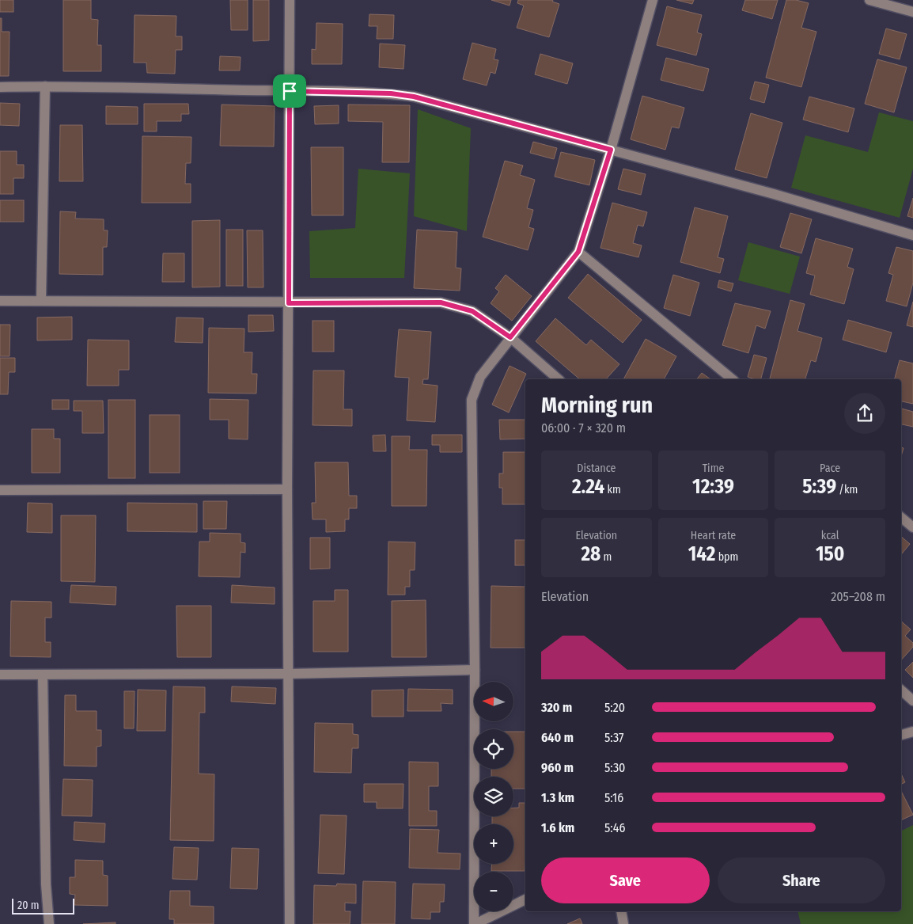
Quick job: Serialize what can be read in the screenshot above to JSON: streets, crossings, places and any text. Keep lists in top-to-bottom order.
{
  "scale_bar": "20 m",
  "north": "left",
  "page": {
    "heading": ["Morning run", "06:00 · 7 × 320 m"],
    "stats": [
      ["Distance", "2.24 km"],
      ["Time", "12:39"],
      ["Pace", "5:39 /km"],
      ["Elevation", "28 m"],
      ["Heart rate", "142 bpm"],
      ["kcal", "150"]
    ],
    "chart": ["Elevation", "205–208 m"],
    "map_buttons": ["+", "−"],
    "list": [
      {
        "name": "320 m",
        "note": "5:20"
      },
      {
        "name": "640 m",
        "note": "5:37"
      },
      {
        "name": "960 m",
        "note": "5:30"
      },
      {
        "name": "1.3 km",
        "note": "5:16"
      },
      {
        "name": "1.6 km",
        "note": "5:46"
      }
    ],
    "buttons": ["Save", "Share"],
    "scale": "20 m"
  }
}
